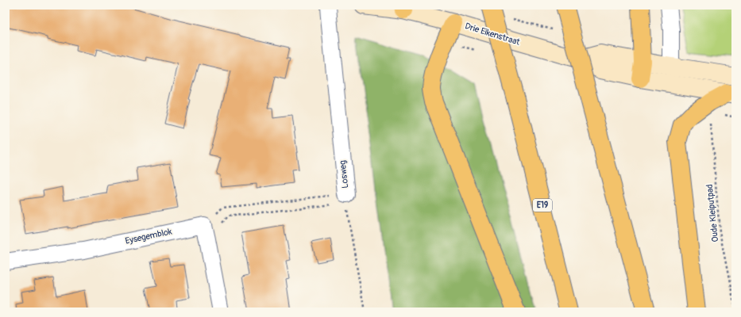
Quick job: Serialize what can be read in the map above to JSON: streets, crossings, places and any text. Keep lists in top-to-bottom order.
{
  "streets": {
    "highway": ["E19"],
    "street": ["Drie Eikenstraat", "Losweg", "Eysegemblok"],
    "path": ["Oude Kleiputpad"]
  },
  "crossings": [
    ["Losweg", "Eysegemblok"]
  ]
}
